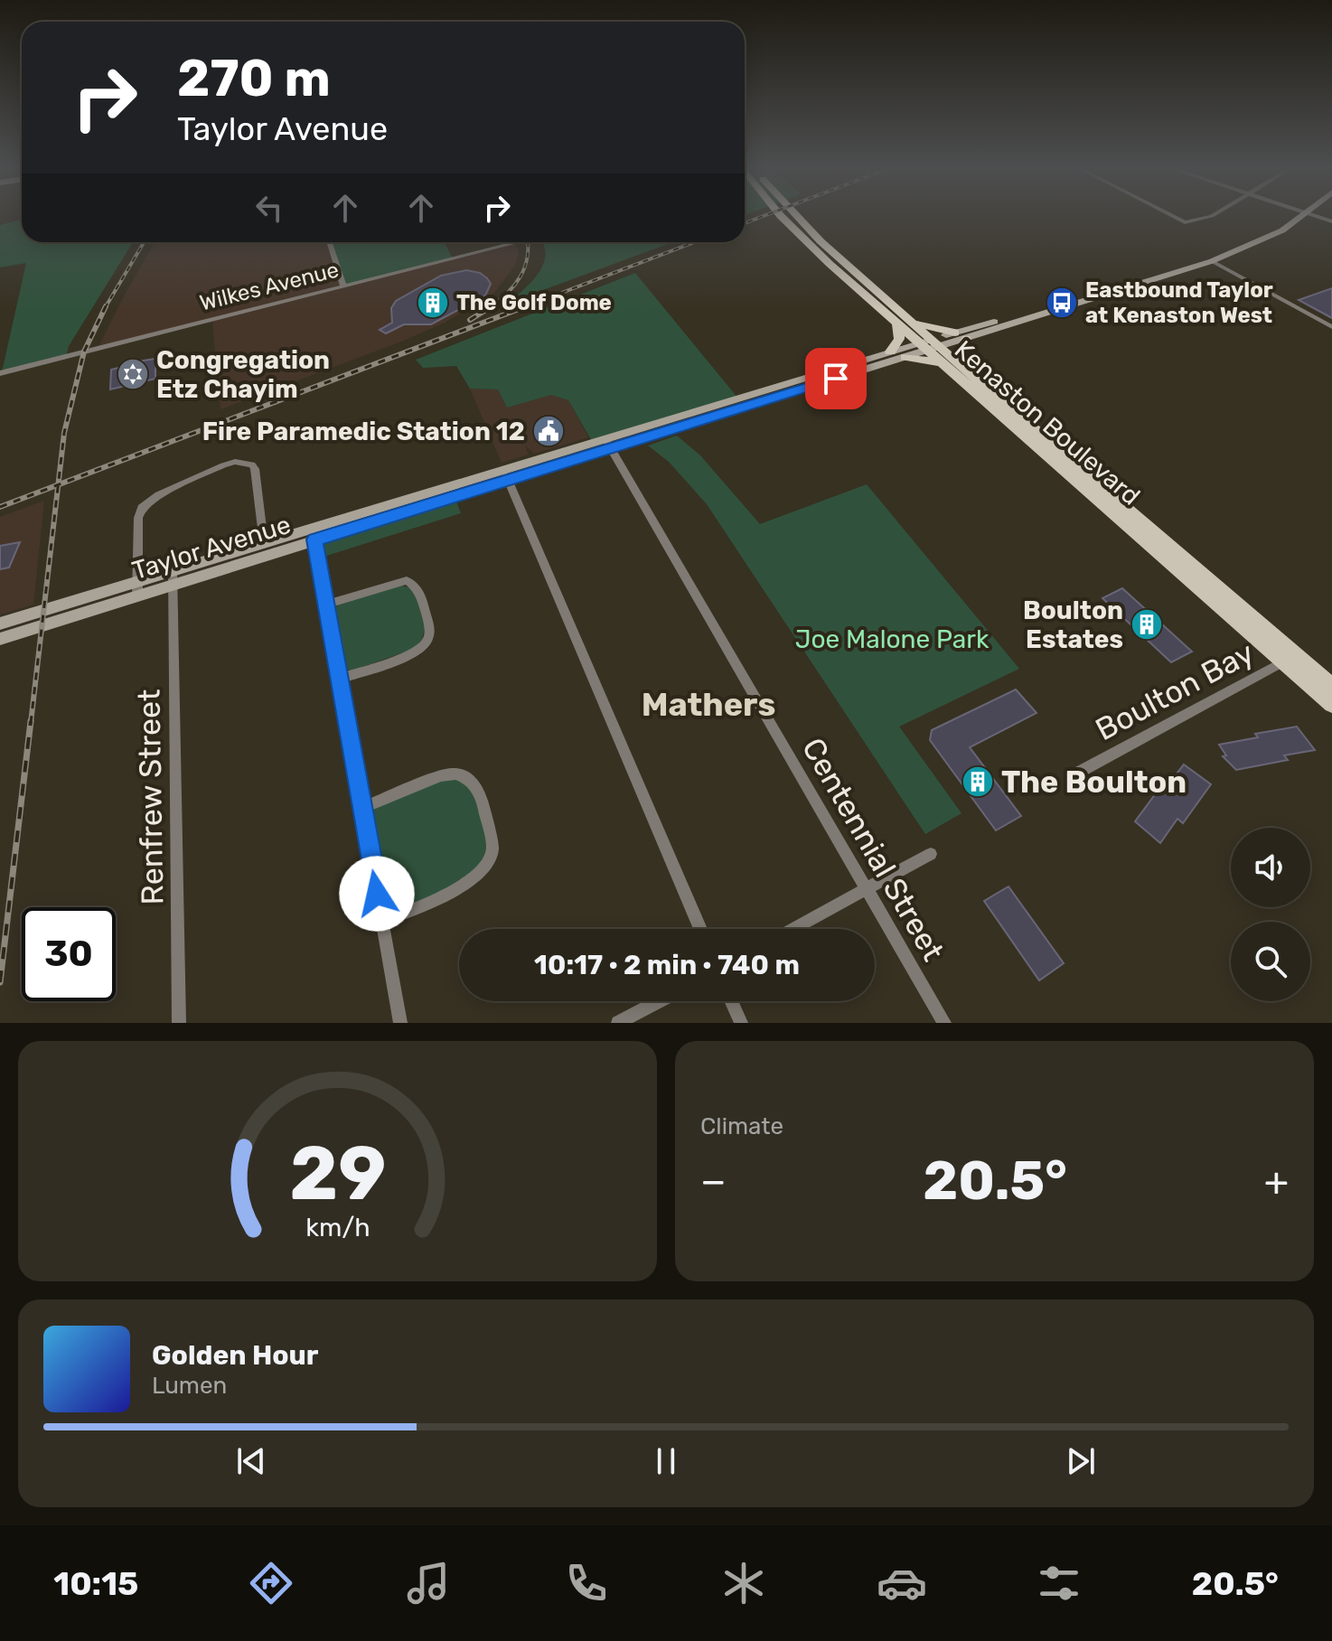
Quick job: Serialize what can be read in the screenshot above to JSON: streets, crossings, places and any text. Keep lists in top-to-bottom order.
{
  "streets": {
    "main road": ["Kenaston Boulevard", "Taylor Avenue"],
    "street": [
      "Wilkes Avenue",
      "Boulton Bay",
      "Renfrew Street",
      "Centennial Street"
    ]
  },
  "crossings": [
    ["Kenaston Boulevard", "Taylor Avenue"],
    ["Kenaston Boulevard", "Boulton Bay"],
    ["Taylor Avenue", "Renfrew Street"],
    ["Taylor Avenue", "Centennial Street"]
  ],
  "districts": ["Mathers"],
  "parks": ["Joe Malone Park"],
  "places": {
    "building": ["The Golf Dome", "Boulton Estates", "The Boulton"],
    "bus stop": ["Eastbound Taylor at Kenaston West"],
    "synagogue": ["Congregation Etz Chayim"],
    "public building": ["Fire Paramedic Station 12"]
  },
  "page": {
    "turn": ["270 m", "Taylor Avenue"],
    "limit": "30",
    "trip": "10:17 · 2 min · 740 m",
    "tile": "Climate",
    "heat": ["−", "20.5°", "+"],
    "song": ["Golden Hour", "Lumen"],
    "tabs": ["10:15", "20.5°"],
    "gauge": ["29", "km/h"]
  }
}
